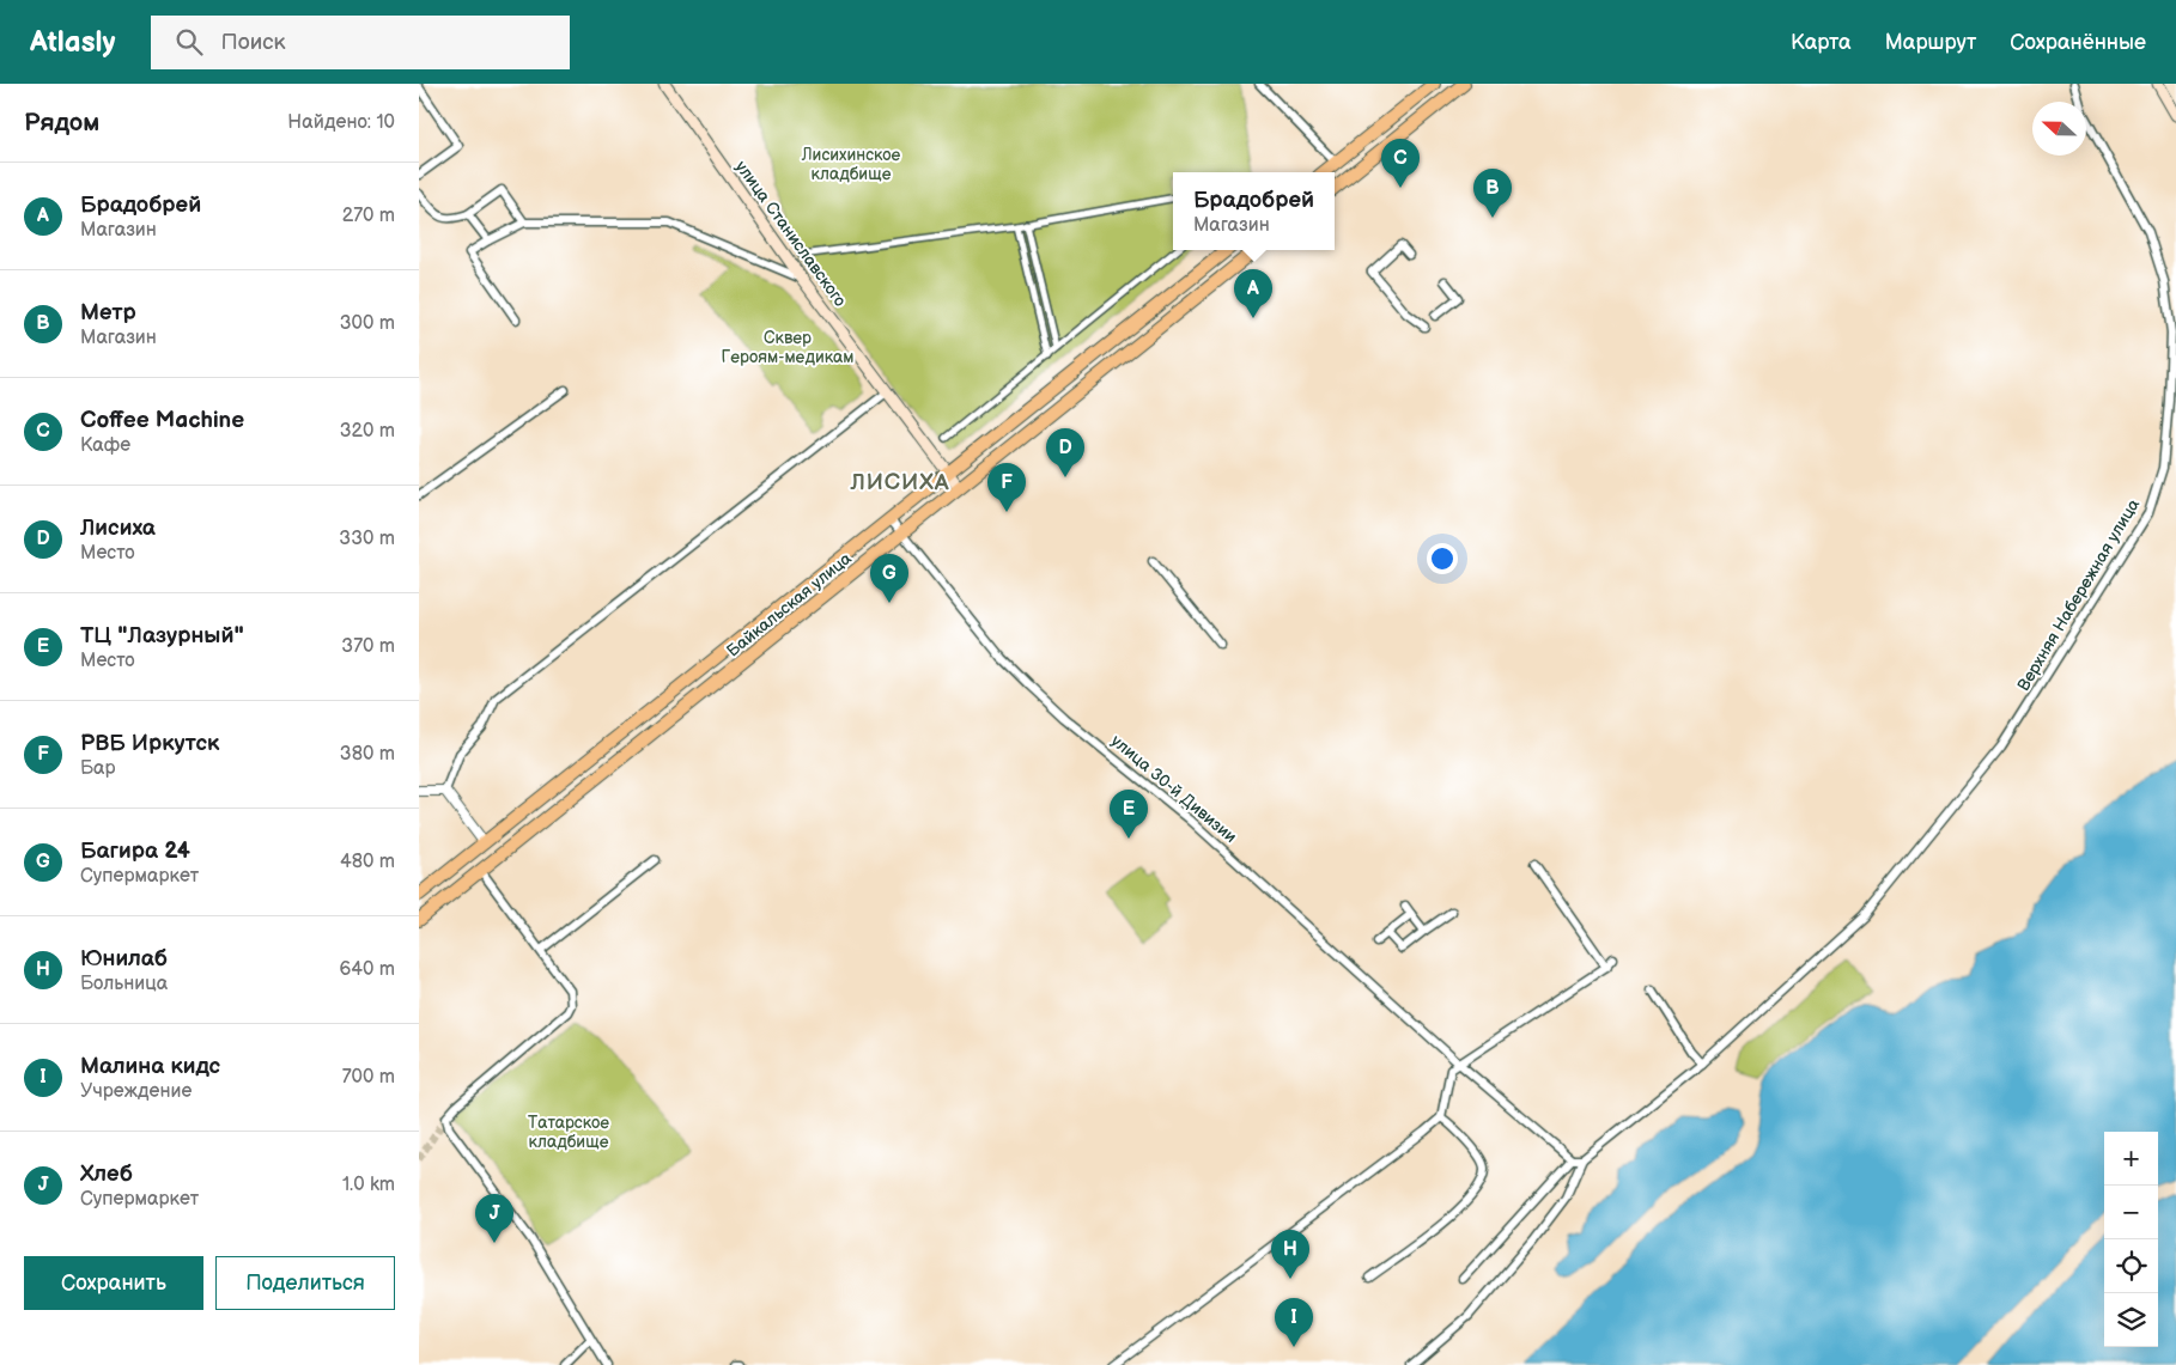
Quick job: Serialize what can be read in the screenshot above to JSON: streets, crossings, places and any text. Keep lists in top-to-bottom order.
{
  "streets": {
    "main road": ["улица Станиславского", "Байкальская улица"],
    "street": ["Верхняя Набережная улица", "улица 30-й Дивизии"]
  },
  "crossings": [
    ["улица Станиславского", "Байкальская улица"],
    ["Байкальская улица", "улица 30-й Дивизии"]
  ],
  "districts": ["ЛИСИХА"],
  "parks": ["Лисихинское кладбище", "Сквер Героям-медикам", "Татарское кладбище"],
  "north": "left",
  "page": {
    "header": "Atlasly",
    "search": "Поиск",
    "nav": ["Карта", "Маршрут", "Сохранённые"],
    "heading": ["Рядом", "Найдено: 10"],
    "pins": [
      "C",
      "B",
      "A",
      "D",
      "F",
      "G",
      "E",
      "J",
      "H",
      "I"
    ],
    "list": [
      {
        "mark": "A",
        "name": "Брадобрей",
        "note": "Магазин",
        "value": "270 m"
      },
      {
        "mark": "B",
        "name": "Метр",
        "note": "Магазин",
        "value": "300 m"
      },
      {
        "mark": "C",
        "name": "Coffee Machine",
        "note": "Кафе",
        "value": "320 m"
      },
      {
        "mark": "D",
        "name": "Лисиха",
        "note": "Место",
        "value": "330 m"
      },
      {
        "mark": "E",
        "name": "ТЦ \"Лазурный\"",
        "note": "Место",
        "value": "370 m"
      },
      {
        "mark": "F",
        "name": "РВБ Иркутск",
        "note": "Бар",
        "value": "380 m"
      },
      {
        "mark": "G",
        "name": "Багира 24",
        "note": "Супермаркет",
        "value": "480 m"
      },
      {
        "mark": "H",
        "name": "Юнилаб",
        "note": "Больница",
        "value": "640 m"
      },
      {
        "mark": "I",
        "name": "Малина кидс",
        "note": "Учреждение",
        "value": "700 m"
      },
      {
        "mark": "J",
        "name": "Хлеб",
        "note": "Супермаркет",
        "value": "1.0 km"
      }
    ],
    "popup": ["Брадобрей", "Магазин"],
    "map_buttons": ["+", "−"],
    "buttons": ["Сохранить", "Поделиться"]
  }
}
